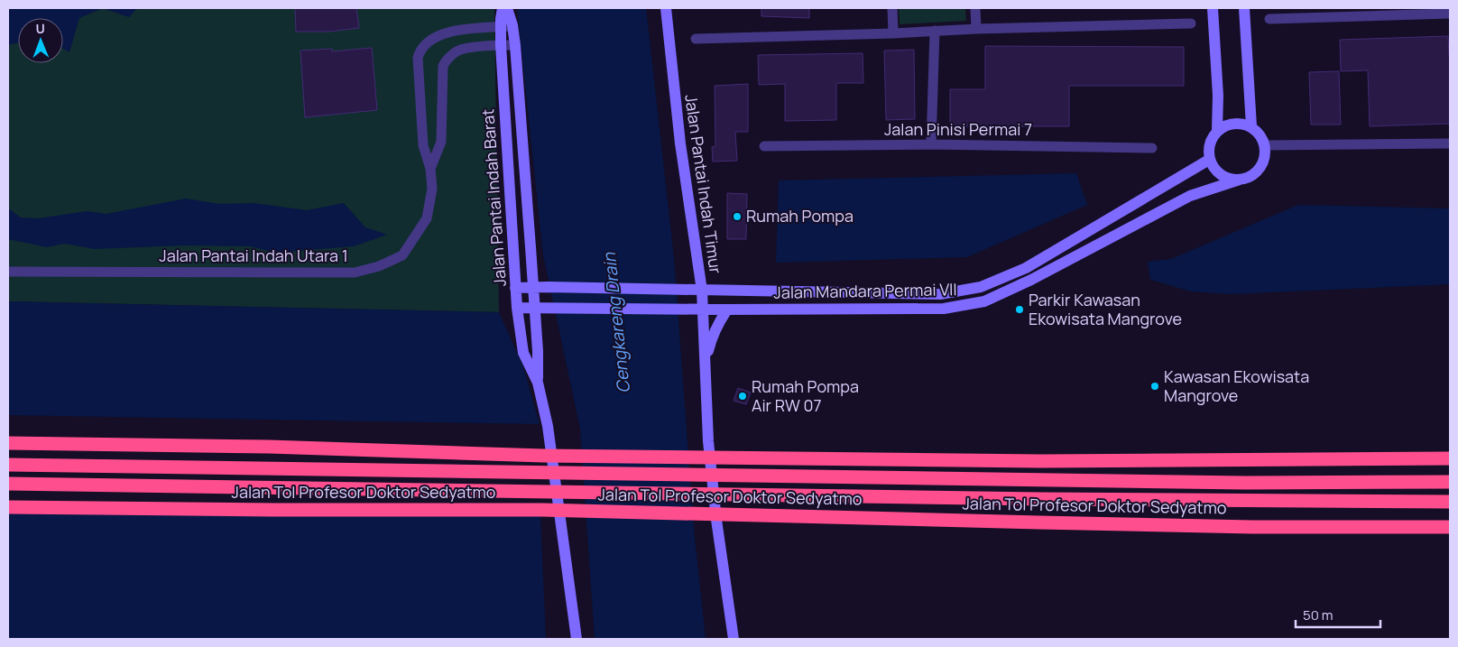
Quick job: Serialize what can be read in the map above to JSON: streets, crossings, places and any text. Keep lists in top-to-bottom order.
{
  "streets": {
    "highway": ["Jalan Tol Profesor Doktor Sedyatmo"],
    "main road": ["Jalan Pantai Indah Timur", "Jalan Pantai Indah Barat", "Jalan Mandara Permai VII"],
    "street": ["Jalan Pinisi Permai 7", "Jalan Pantai Indah Utara 1"]
  },
  "crossings": [
    ["Jalan Pantai Indah Timur", "Jalan Mandara Permai VII"],
    ["Jalan Pantai Indah Barat", "Jalan Pantai Indah Utara 1"],
    ["Jalan Pantai Indah Barat", "Jalan Mandara Permai VII"]
  ],
  "water": ["Cengkareng Drain"],
  "places": [
    "Rumah Pompa",
    "Parkir Kawasan Ekowisata Mangrove",
    "Kawasan Ekowisata Mangrove",
    "Rumah Pompa Air RW 07"
  ],
  "scale_bar": "50 m",
  "north": "top"
}
